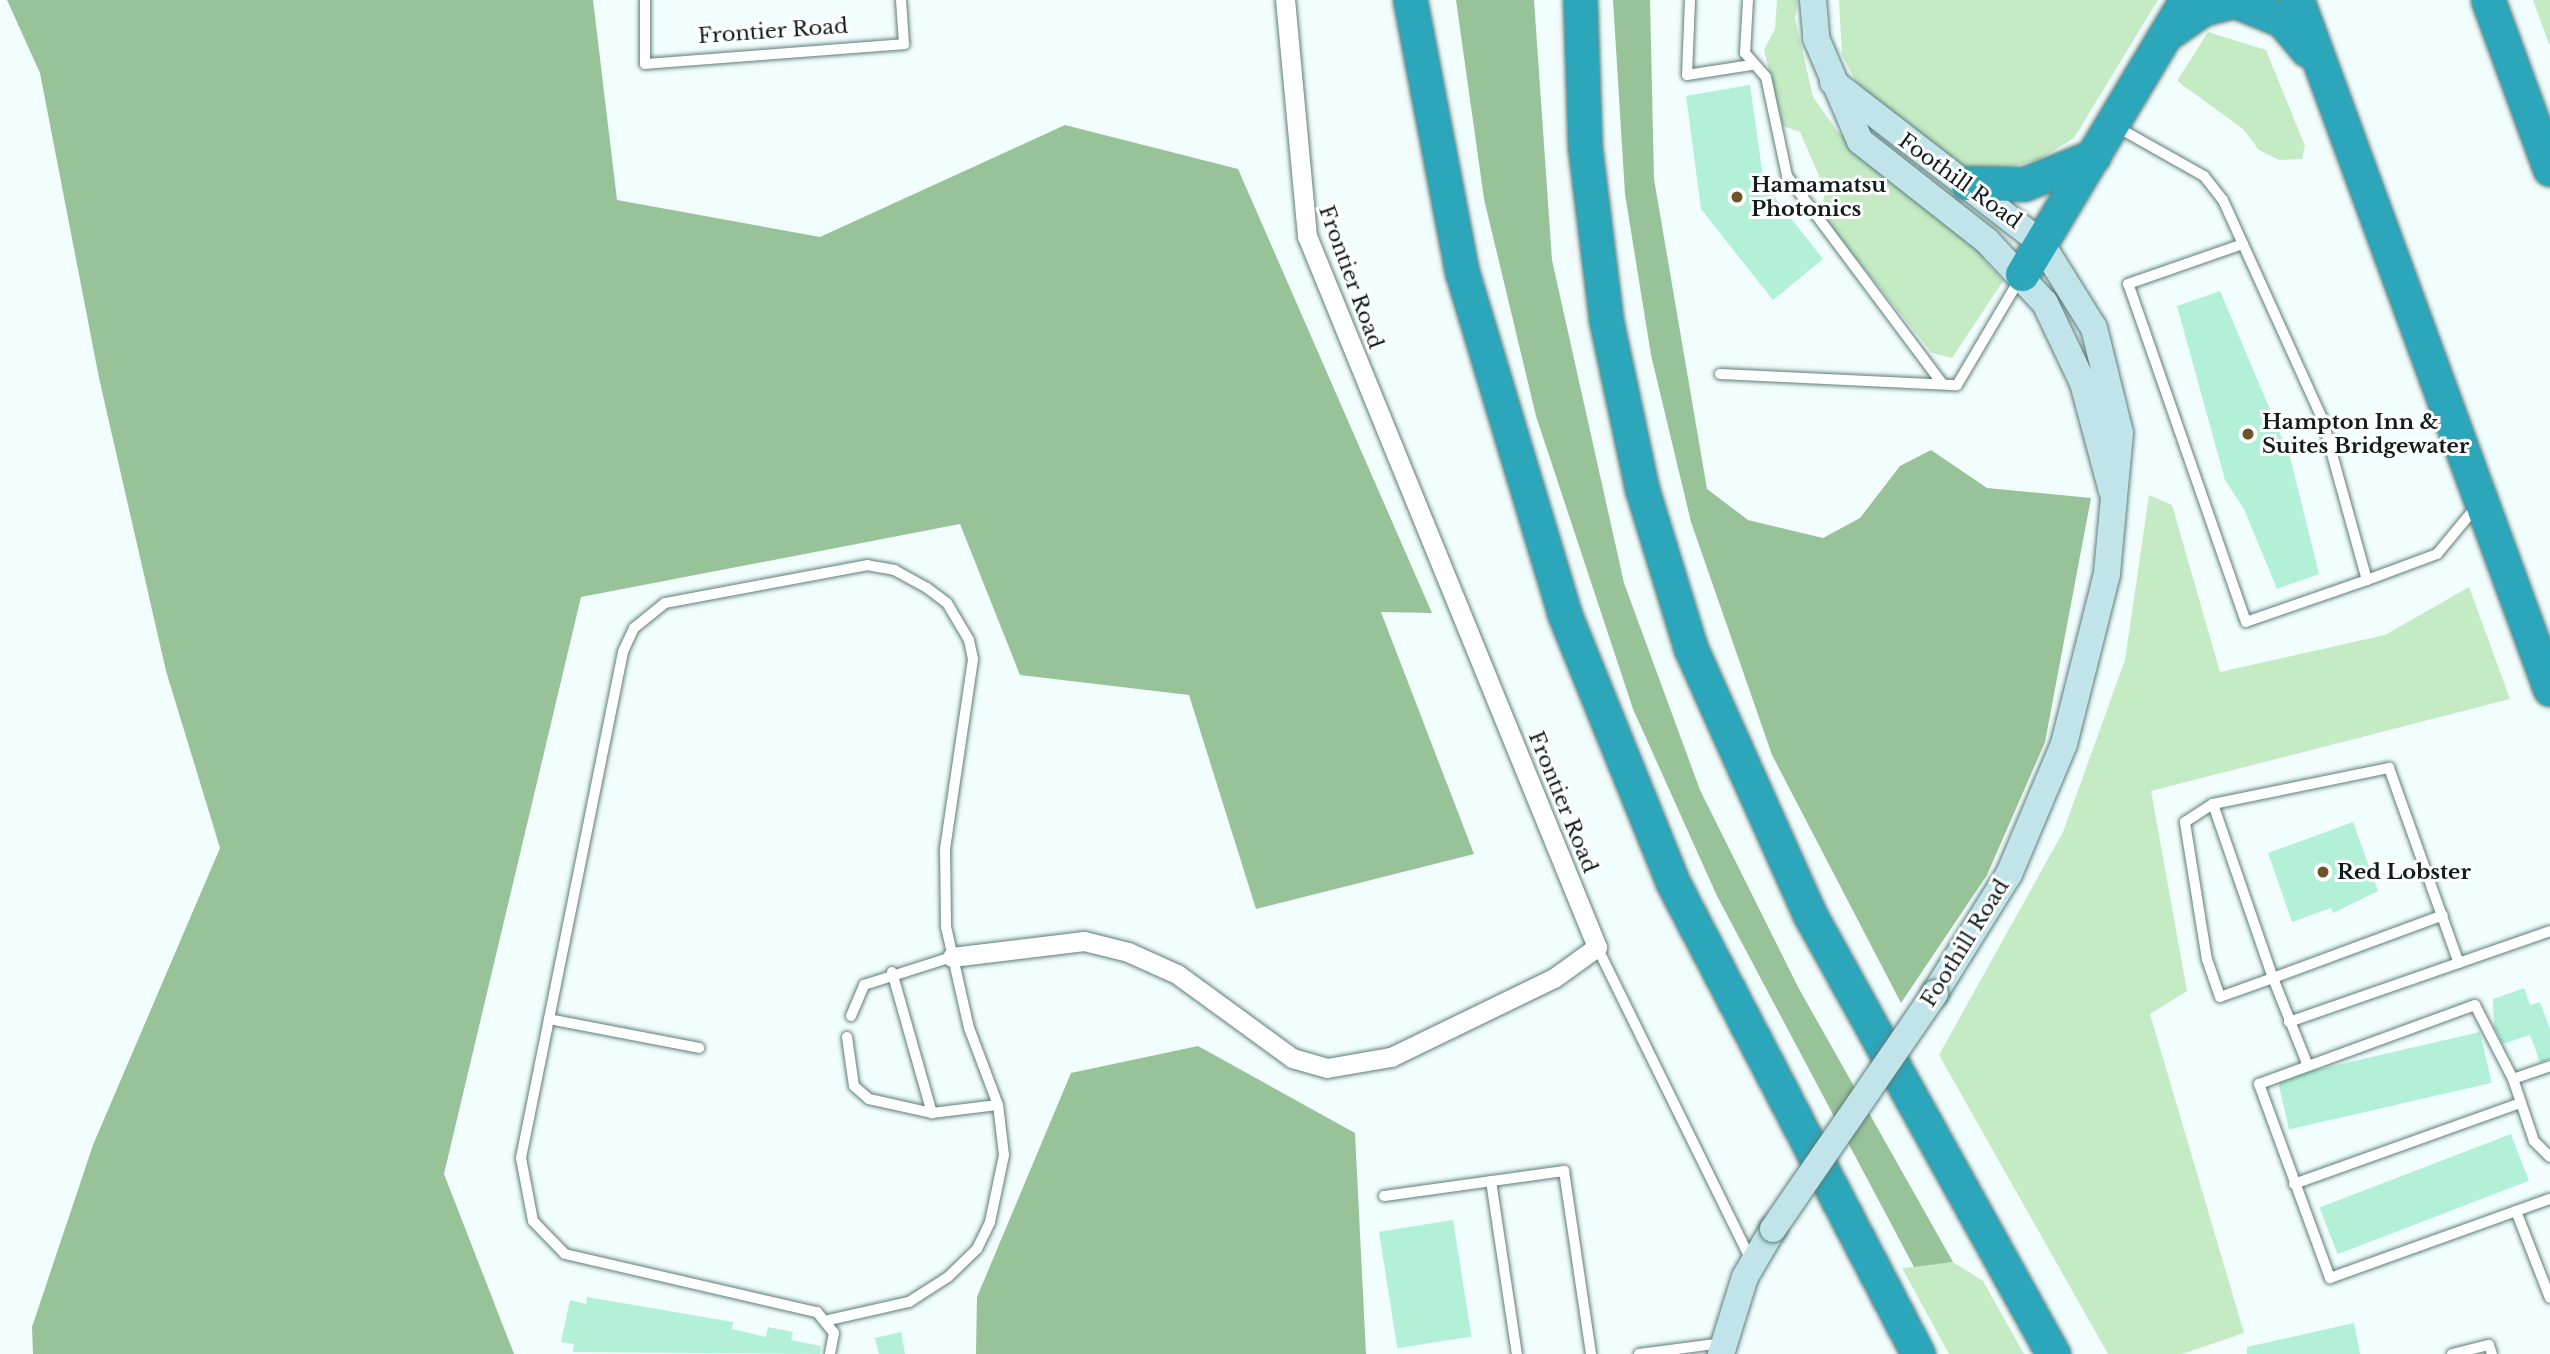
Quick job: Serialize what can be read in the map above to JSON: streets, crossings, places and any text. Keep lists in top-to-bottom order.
{
  "streets": {
    "street": ["Frontier Road", "Foothill Road"]
  },
  "places": ["Hamamatsu Photonics", "Hampton Inn & Suites Bridgewater", "Red Lobster"]
}
